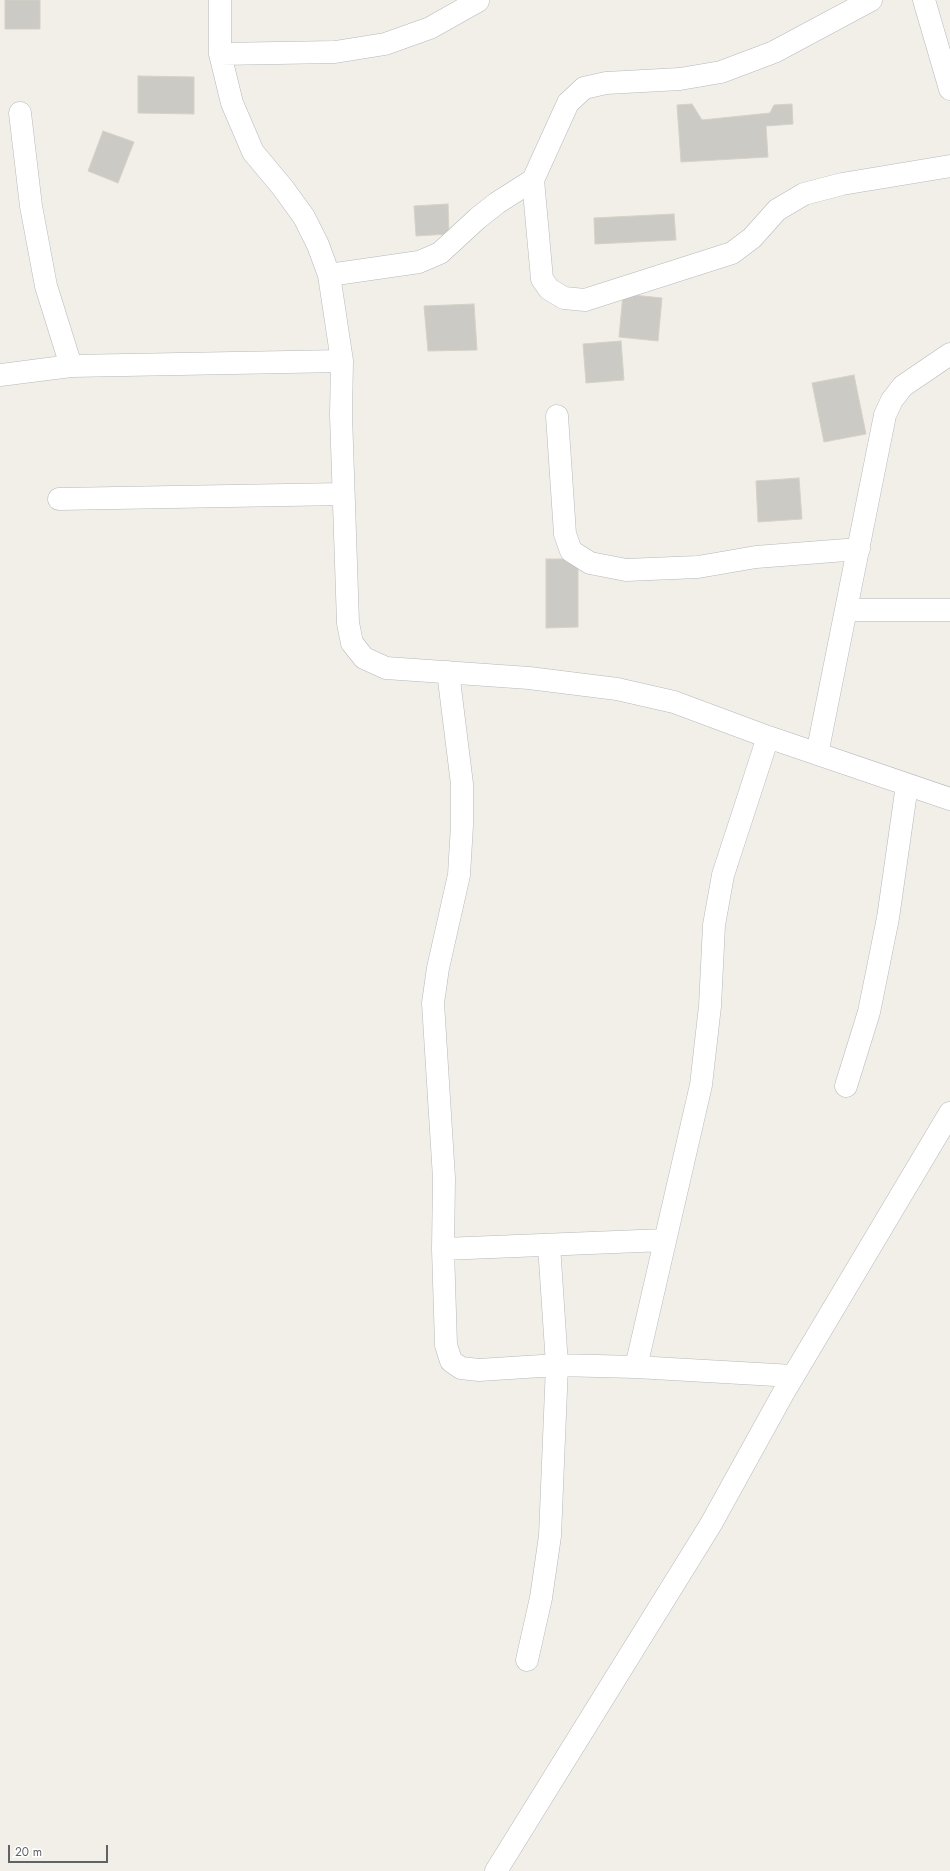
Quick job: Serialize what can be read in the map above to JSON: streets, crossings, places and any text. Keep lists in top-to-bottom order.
{
  "scale_bar": "20 m"
}
